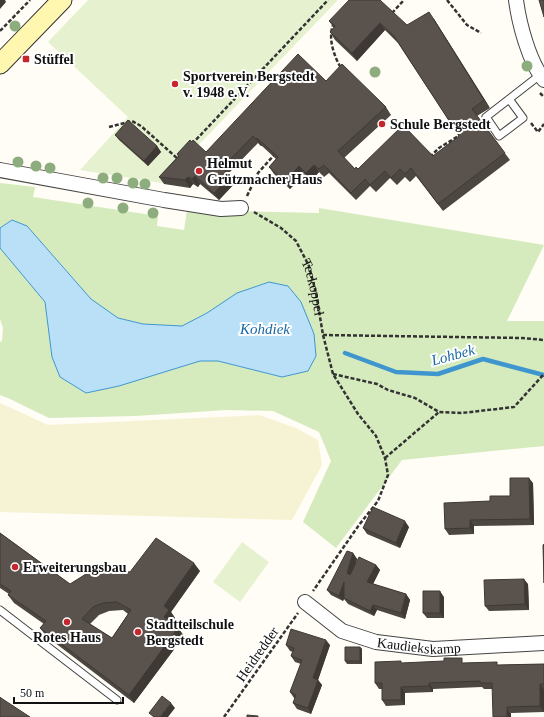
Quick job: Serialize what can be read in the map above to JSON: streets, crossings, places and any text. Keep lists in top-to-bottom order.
{
  "streets": {
    "street": ["Kaudiekskamp"],
    "path": ["Teekoppel", "Heidredder"]
  },
  "crossings": [
    ["Teekoppel", "Kaudiekskamp"],
    ["Teekoppel", "Heidredder"],
    ["Kaudiekskamp", "Heidredder"]
  ],
  "water": ["Kohdiek", "Lohbek"],
  "places": {
    "transit": ["Stüffel"],
    "other": [
      "Sportverein Bergstedt v. 1948 e.V.",
      "Schule Bergstedt",
      "Helmut Grützmacher Haus",
      "Erweiterungsbau",
      "Rotes Haus",
      "Stadtteilschule Bergstedt"
    ]
  },
  "scale_bar": "50 m"
}
